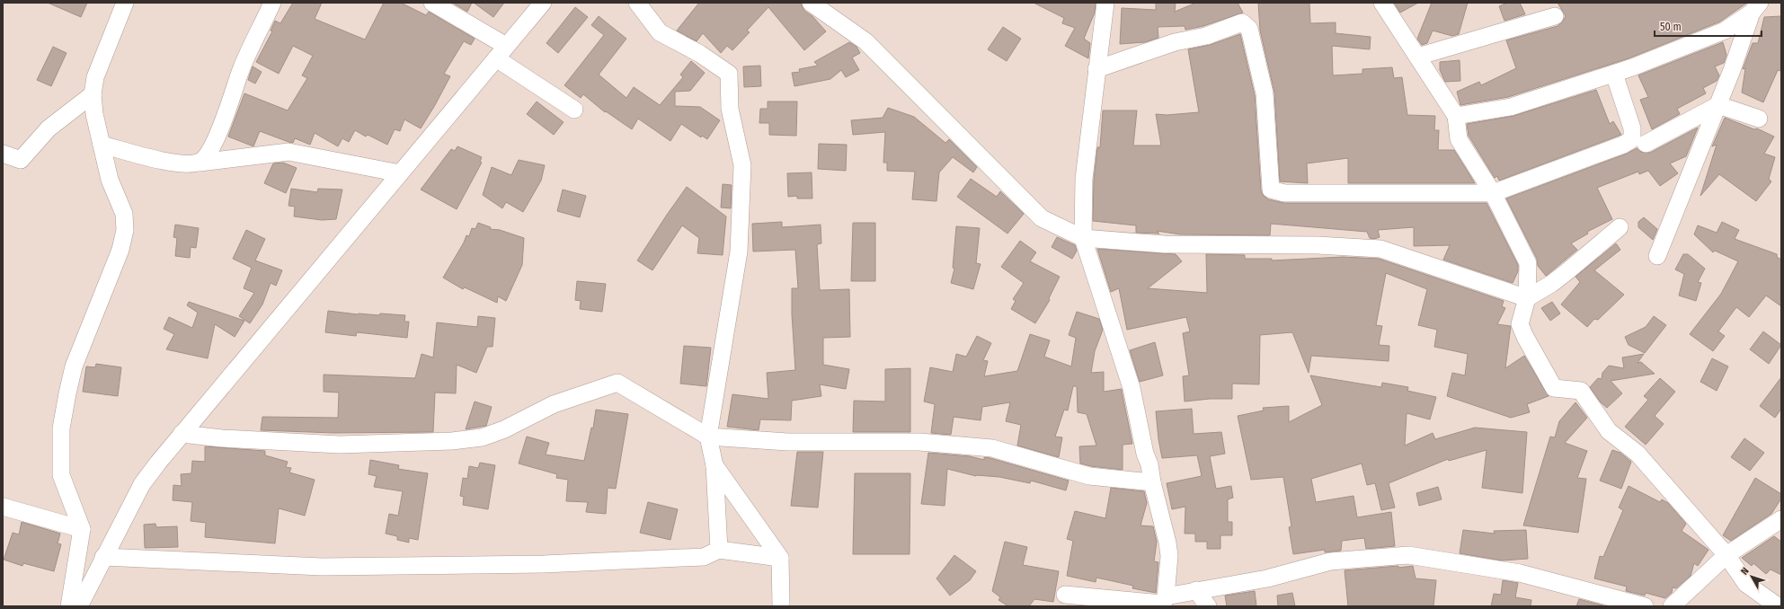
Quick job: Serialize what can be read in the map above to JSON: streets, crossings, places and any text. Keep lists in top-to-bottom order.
{
  "scale_bar": "50 m",
  "north": "top left"
}
